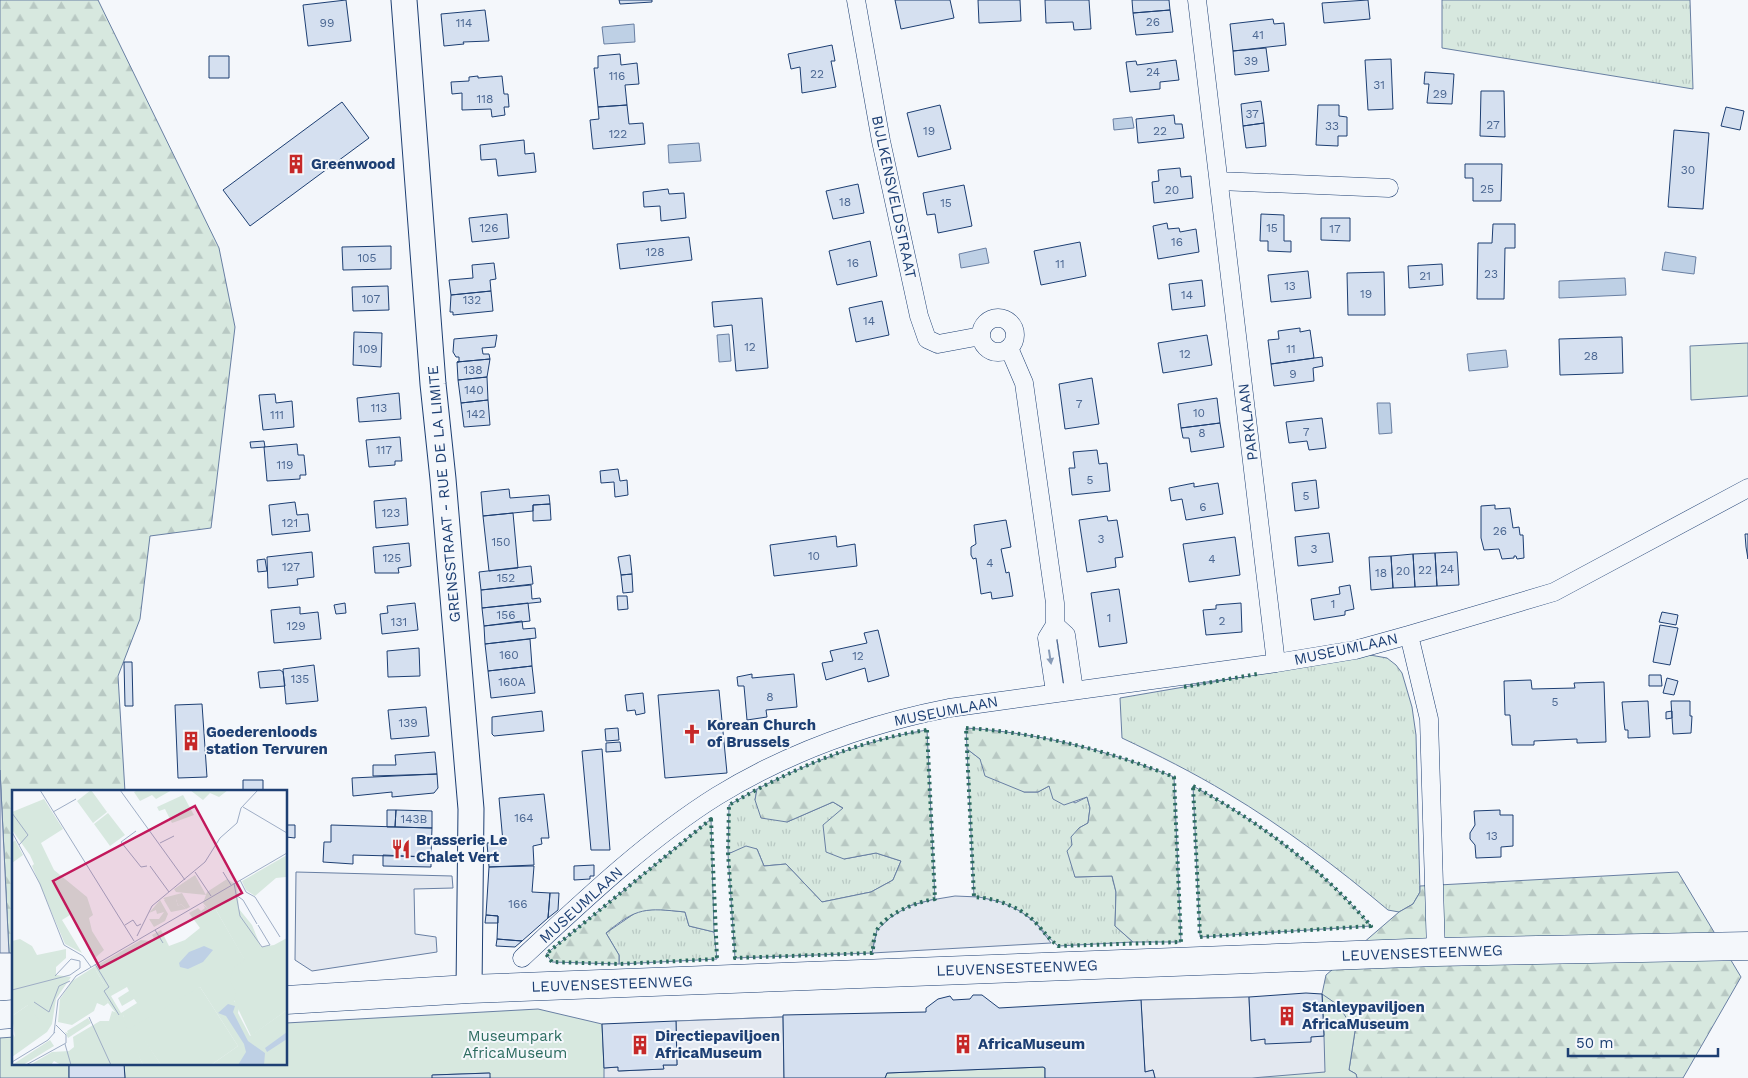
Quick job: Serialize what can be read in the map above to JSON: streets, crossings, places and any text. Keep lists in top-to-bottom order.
{
  "streets": {
    "main road": ["LEUVENSESTEENWEG"],
    "street": [
      "BIJLKENSVELDSTRAAT",
      "PARKLAAN",
      "GRENSSTRAAT - RUE DE LA LIMITE",
      "MUSEUMLAAN"
    ]
  },
  "crossings": [
    ["PARKLAAN", "MUSEUMLAAN"],
    ["GRENSSTRAAT - RUE DE LA LIMITE", "LEUVENSESTEENWEG"],
    ["MUSEUMLAAN", "LEUVENSESTEENWEG"]
  ],
  "parks": ["Museumpark AfricaMuseum"],
  "places": {
    "building": [
      "Greenwood",
      "Goederenloods station Tervuren",
      "Stanleypaviljoen AfricaMuseum",
      "AfricaMuseum",
      "Directiepaviljoen AfricaMuseum"
    ],
    "church": ["Korean Church of Brussels"],
    "restaurant": ["Brasserie Le Chalet Vert"]
  },
  "house_numbers": [
    "26",
    "99",
    "114",
    "41",
    "39",
    "24",
    "22",
    "116",
    "31",
    "29",
    "118",
    "37",
    "27",
    "33",
    "19",
    "22",
    "122",
    "30",
    "25",
    "20",
    "18",
    "15",
    "126",
    "15",
    "17",
    "16",
    "128",
    "105",
    "16",
    "11",
    "23",
    "21",
    "13",
    "19",
    "14",
    "107",
    "132",
    "14",
    "12",
    "109",
    "11",
    "12",
    "28",
    "138",
    "9",
    "140",
    "7",
    "113",
    "10",
    "142",
    "111",
    "7",
    "8",
    "117",
    "119",
    "5",
    "5",
    "6",
    "123",
    "121",
    "26",
    "3",
    "150",
    "3",
    "10",
    "125",
    "4",
    "4",
    "127",
    "24",
    "22",
    "20",
    "18",
    "152",
    "1",
    "156",
    "1",
    "2",
    "131",
    "129",
    "160",
    "12",
    "135",
    "160A",
    "8",
    "5",
    "139",
    "164",
    "143B",
    "13",
    "166"
  ],
  "scale_bar": "50 m"
}
